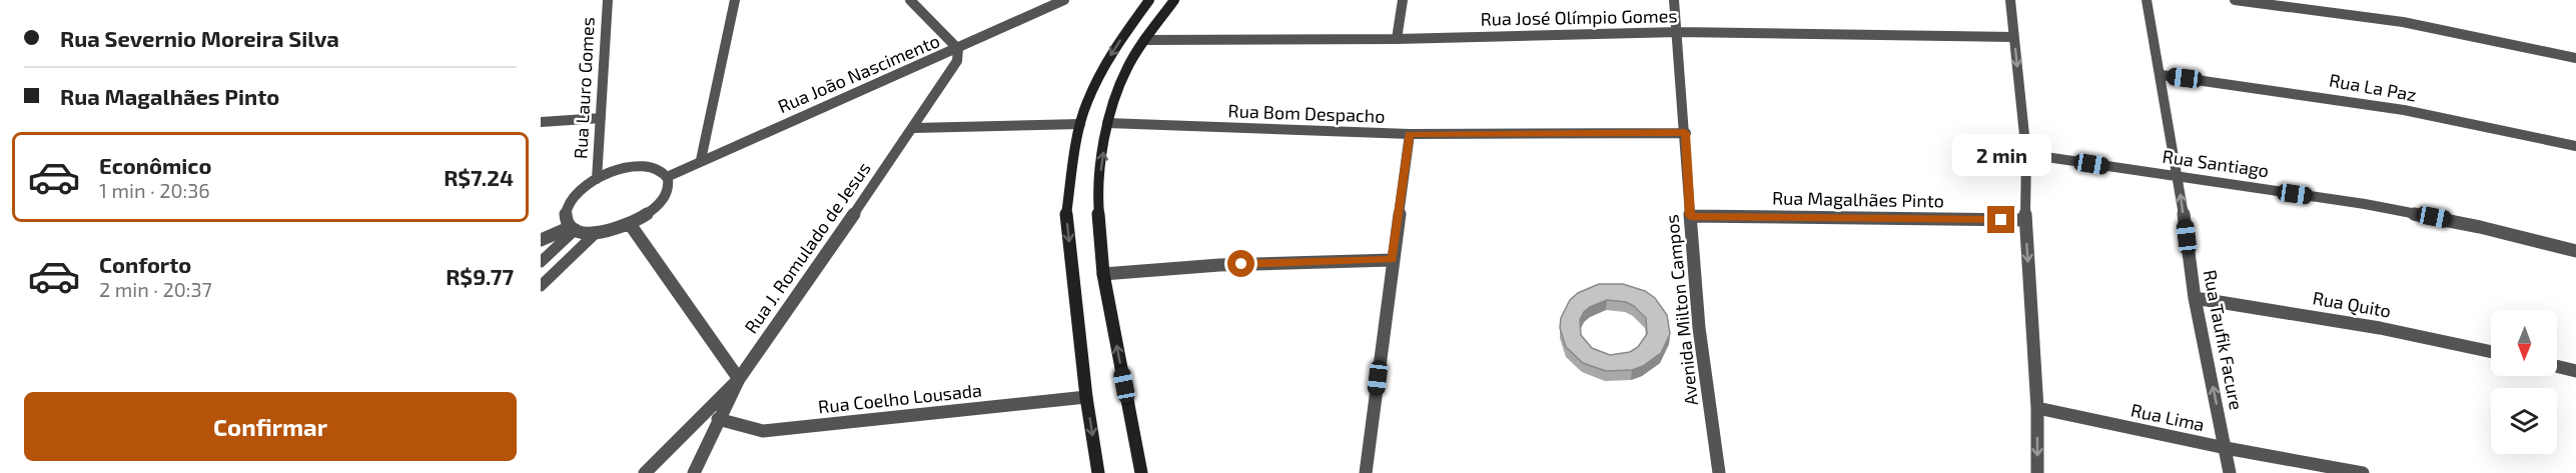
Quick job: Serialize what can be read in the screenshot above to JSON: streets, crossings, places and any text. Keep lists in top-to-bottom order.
{
  "streets": {
    "street": [
      "Rua José Olímpio Gomes",
      "Rua João Nascimento",
      "Rua Lauro Gomes",
      "Rua La Paz",
      "Rua Bom Despacho",
      "Rua Santiago",
      "Rua Magalhães Pinto",
      "Rua J. Romulado de Jesus",
      "Rua Quito",
      "Avenida Milton Campos",
      "Rua Taufik Facure",
      "Rua Coelho Lousada",
      "Rua Lima"
    ]
  },
  "crossings": [
    ["Rua José Olímpio Gomes", "Avenida Milton Campos"],
    ["Rua João Nascimento", "Rua J. Romulado de Jesus"],
    ["Rua La Paz", "Rua Taufik Facure"],
    ["Rua Bom Despacho", "Avenida Milton Campos"],
    ["Rua Santiago", "Rua Taufik Facure"],
    ["Rua Magalhães Pinto", "Avenida Milton Campos"],
    ["Rua J. Romulado de Jesus", "Rua Coelho Lousada"],
    ["Rua Quito", "Rua Taufik Facure"],
    ["Rua Taufik Facure", "Rua Lima"]
  ],
  "one_way": ["Rua Taufik Facure"],
  "north": "bottom",
  "page": {
    "banner": ["Rua Severnio Moreira Silva", "Rua Magalhães Pinto"],
    "list": [
      {
        "name": "Econômico",
        "note": "1 min · 20:36",
        "value": "R$7.24"
      },
      {
        "name": "Conforto",
        "note": "2 min · 20:37",
        "value": "R$9.77"
      }
    ],
    "bubble": "2 min",
    "buttons": "Confirmar"
  }
}
